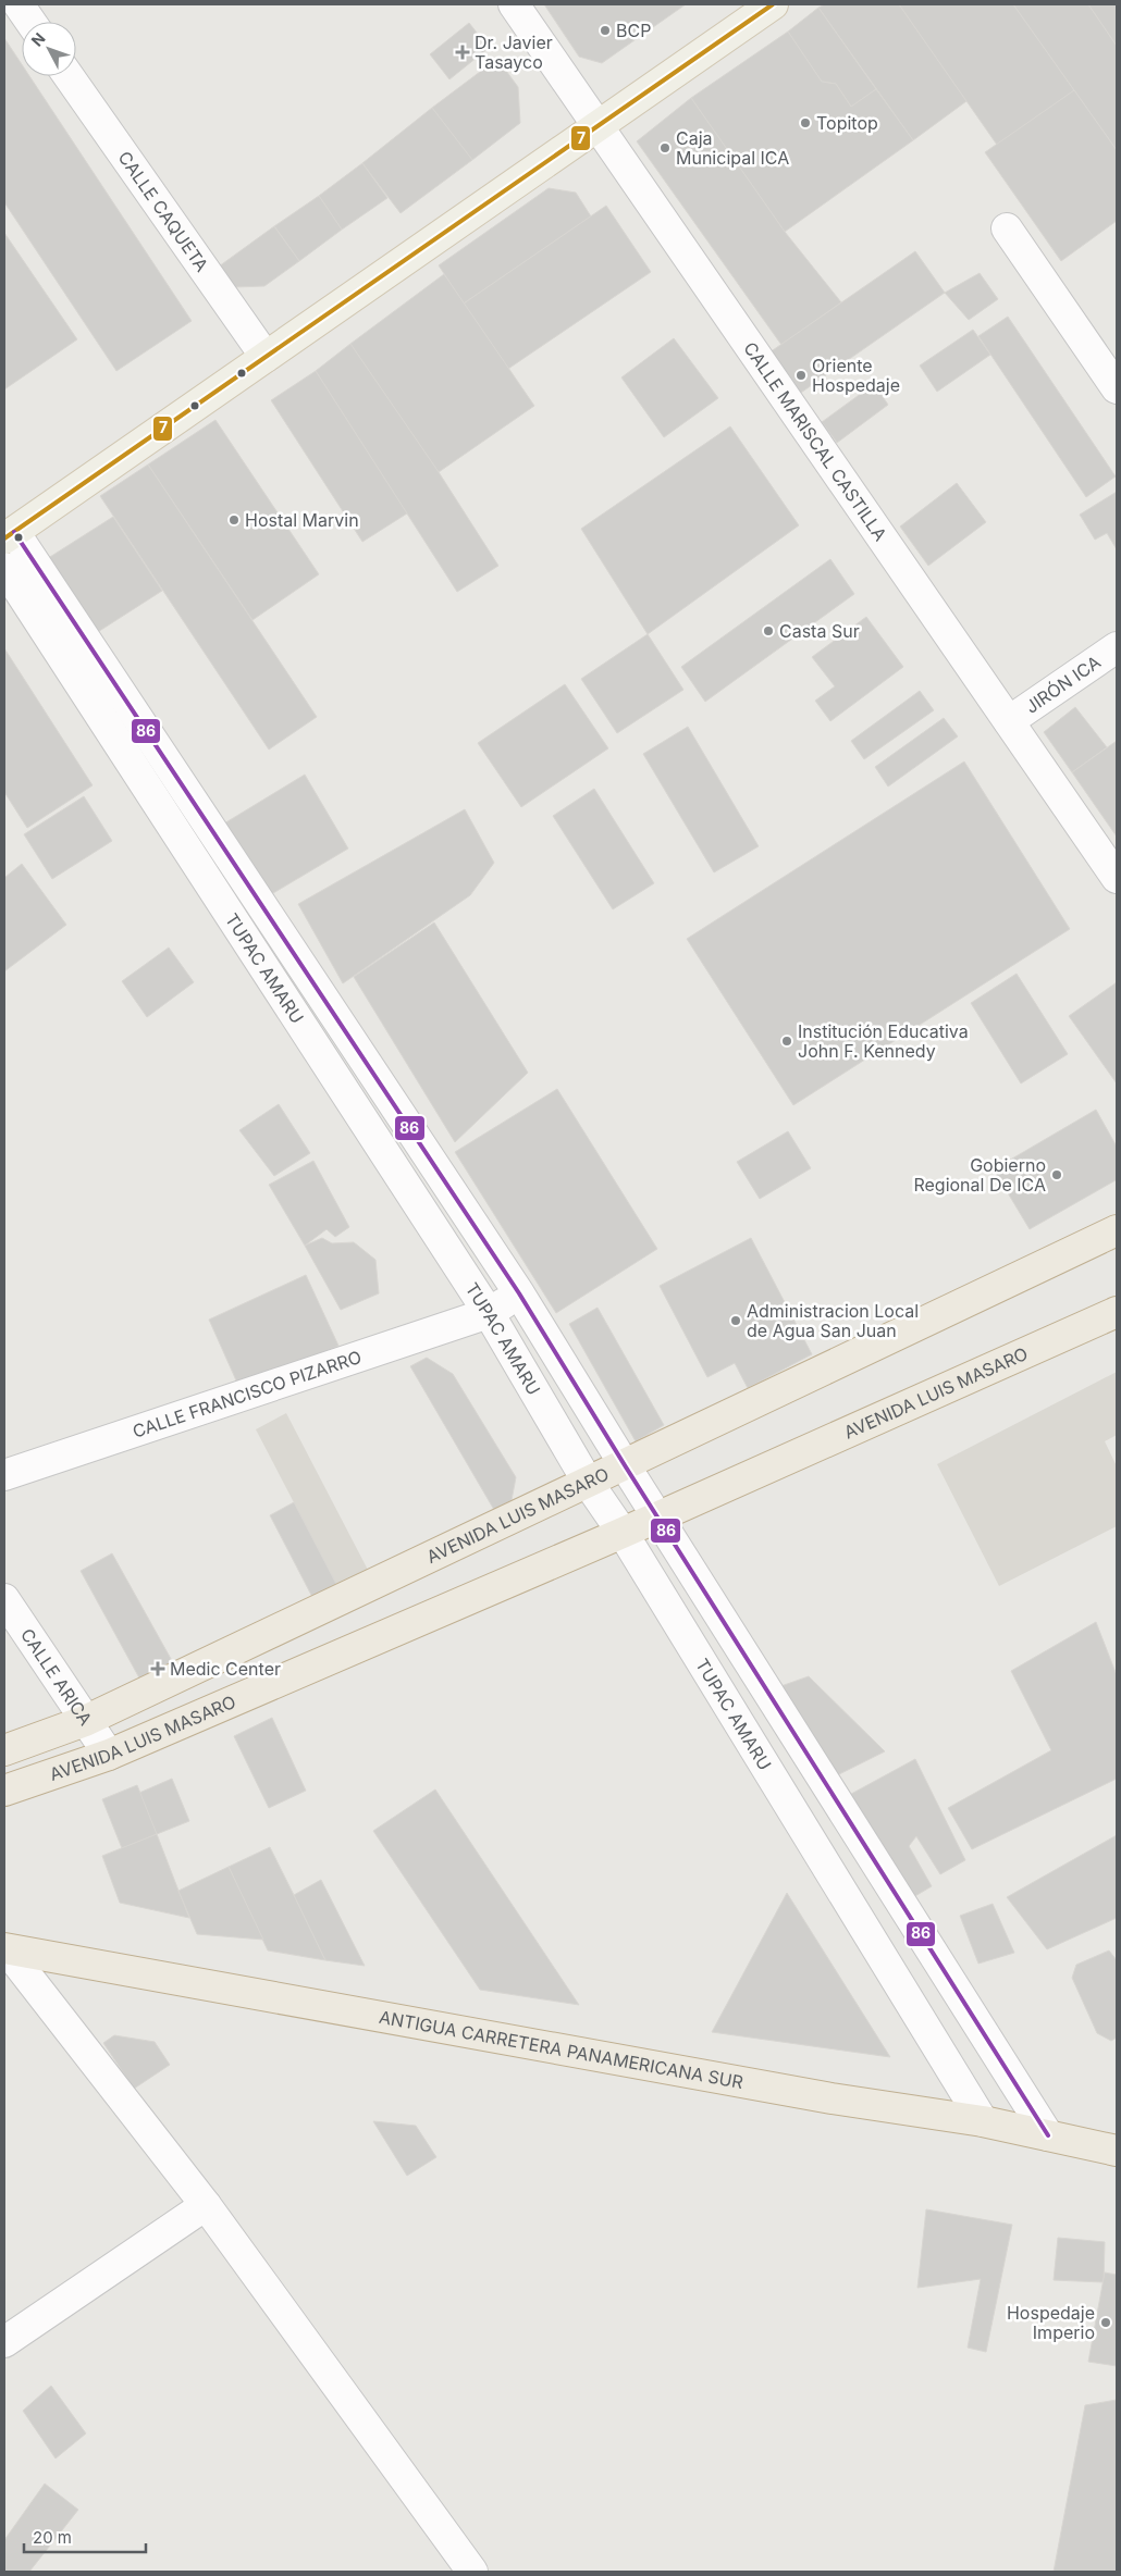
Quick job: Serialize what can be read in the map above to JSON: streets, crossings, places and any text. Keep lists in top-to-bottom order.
{
  "streets": {
    "highway": ["AVENIDA LUIS MASARO", "ANTIGUA CARRETERA PANAMERICANA SUR"],
    "street": [
      "CALLE CAQUETA",
      "CALLE MARISCAL CASTILLA",
      "JIRÓN ICA",
      "TUPAC AMARU",
      "CALLE FRANCISCO PIZARRO",
      "CALLE ARICA"
    ]
  },
  "crossings": [
    ["CALLE MARISCAL CASTILLA", "JIRÓN ICA"],
    ["TUPAC AMARU", "AVENIDA LUIS MASARO"],
    ["TUPAC AMARU", "CALLE FRANCISCO PIZARRO"],
    ["TUPAC AMARU", "ANTIGUA CARRETERA PANAMERICANA SUR"],
    ["AVENIDA LUIS MASARO", "CALLE ARICA"]
  ],
  "places": {
    "other": [
      "BCP",
      "Topitop",
      "Caja Municipal ICA",
      "Oriente Hospedaje",
      "Hostal Marvin",
      "Casta Sur",
      "Institución Educativa John F. Kennedy",
      "Gobierno Regional De ICA",
      "Administracion Local de Agua San Juan",
      "Hospedaje Imperio"
    ],
    "health": ["Dr. Javier Tasayco", "Medic Center"]
  },
  "lines": ["transit line 7", "transit line 86"],
  "scale_bar": "20 m",
  "north": "top left"
}
